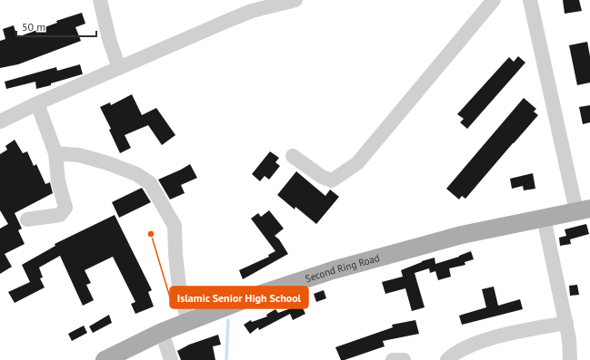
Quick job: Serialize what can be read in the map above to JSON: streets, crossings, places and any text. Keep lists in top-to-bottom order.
{
  "streets": {
    "main road": ["Second Ring Road"]
  },
  "places": ["Islamic Senior High School"],
  "scale_bar": "50 m"
}
